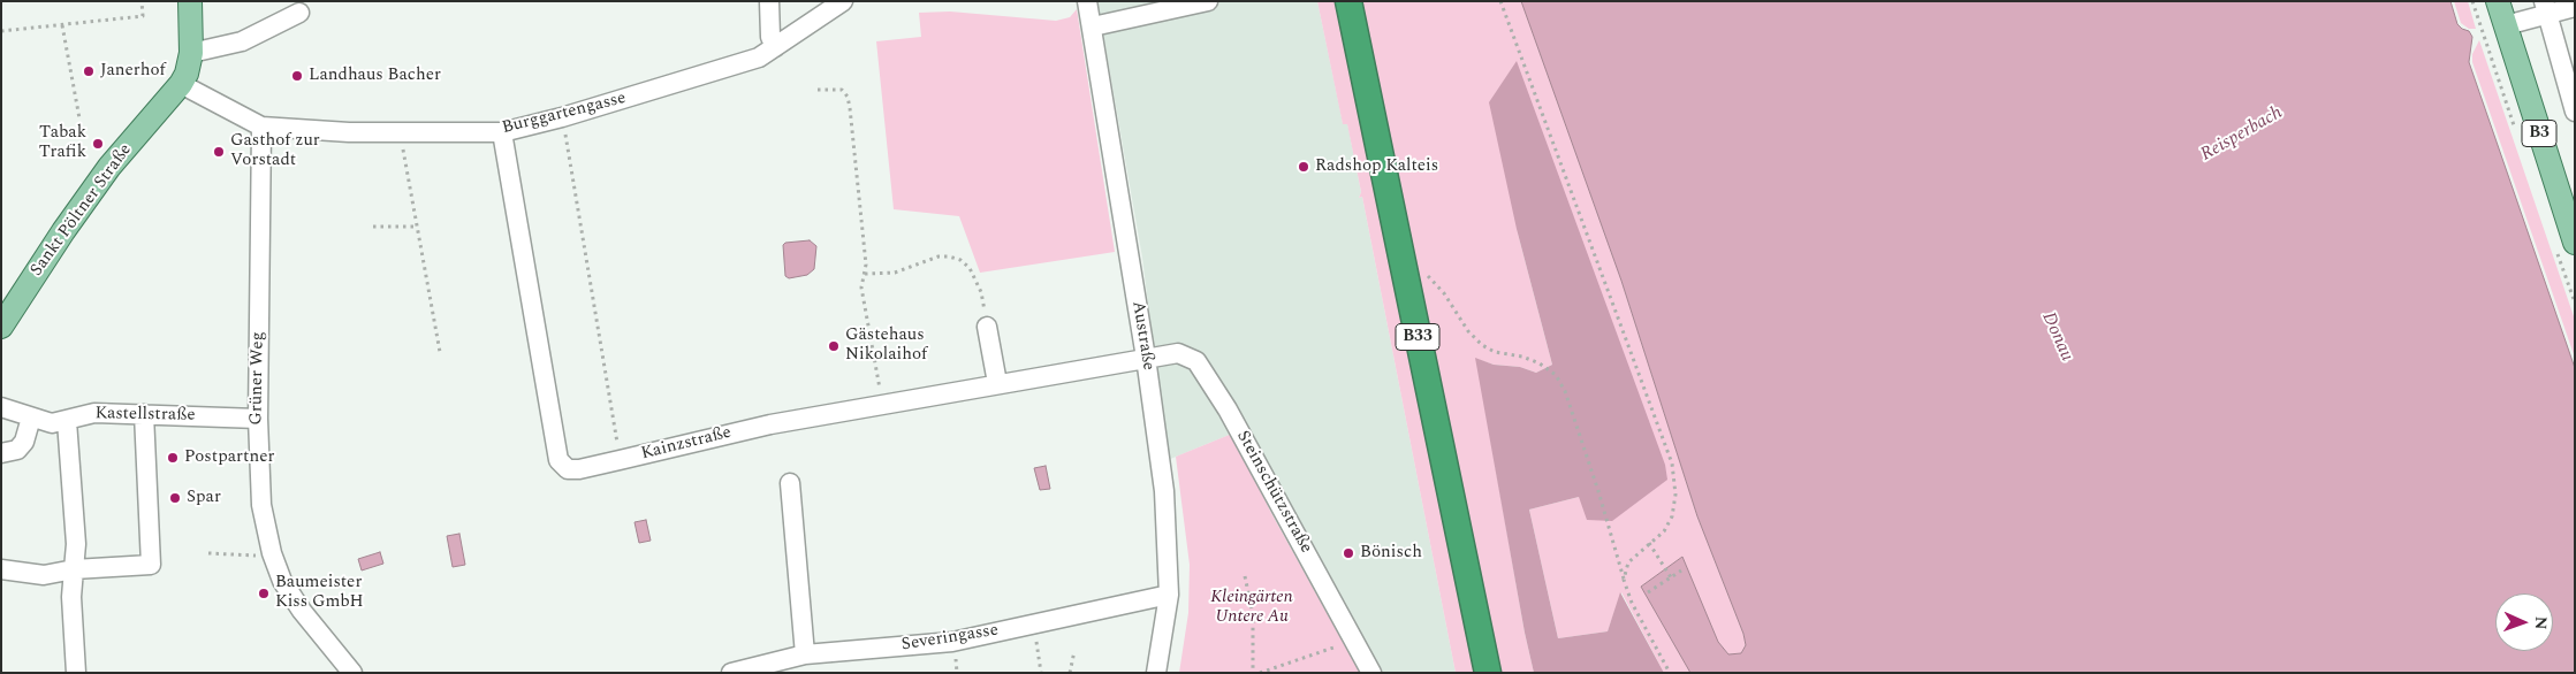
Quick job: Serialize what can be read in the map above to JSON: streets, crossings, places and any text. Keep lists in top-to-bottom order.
{
  "streets": {
    "highway": ["B33"],
    "main road": ["B3", "Sankt Pöltner Straße"],
    "street": [
      "Burggartengasse",
      "Austraße",
      "Grüner Weg",
      "Kastellstraße",
      "Kainzstraße",
      "Steinschützstraße",
      "Severingasse"
    ]
  },
  "crossings": [
    ["Burggartengasse", "Grüner Weg"],
    ["Burggartengasse", "Kainzstraße"],
    ["Austraße", "Kainzstraße"],
    ["Austraße", "Steinschützstraße"],
    ["Austraße", "Severingasse"],
    ["Grüner Weg", "Kastellstraße"],
    ["Kainzstraße", "Steinschützstraße"]
  ],
  "water": ["Reisperbach", "Donau"],
  "parks": ["Kleingärten Untere Au"],
  "places": [
    "Janerhof",
    "Landhaus Bacher",
    "Tabak Trafik",
    "Gasthof zur Vorstadt",
    "Radshop Kalteis",
    "Gästehaus Nikolaihof",
    "Postpartner",
    "Spar",
    "Bönisch",
    "Baumeister Kiss GmbH"
  ],
  "north": "right"
}
